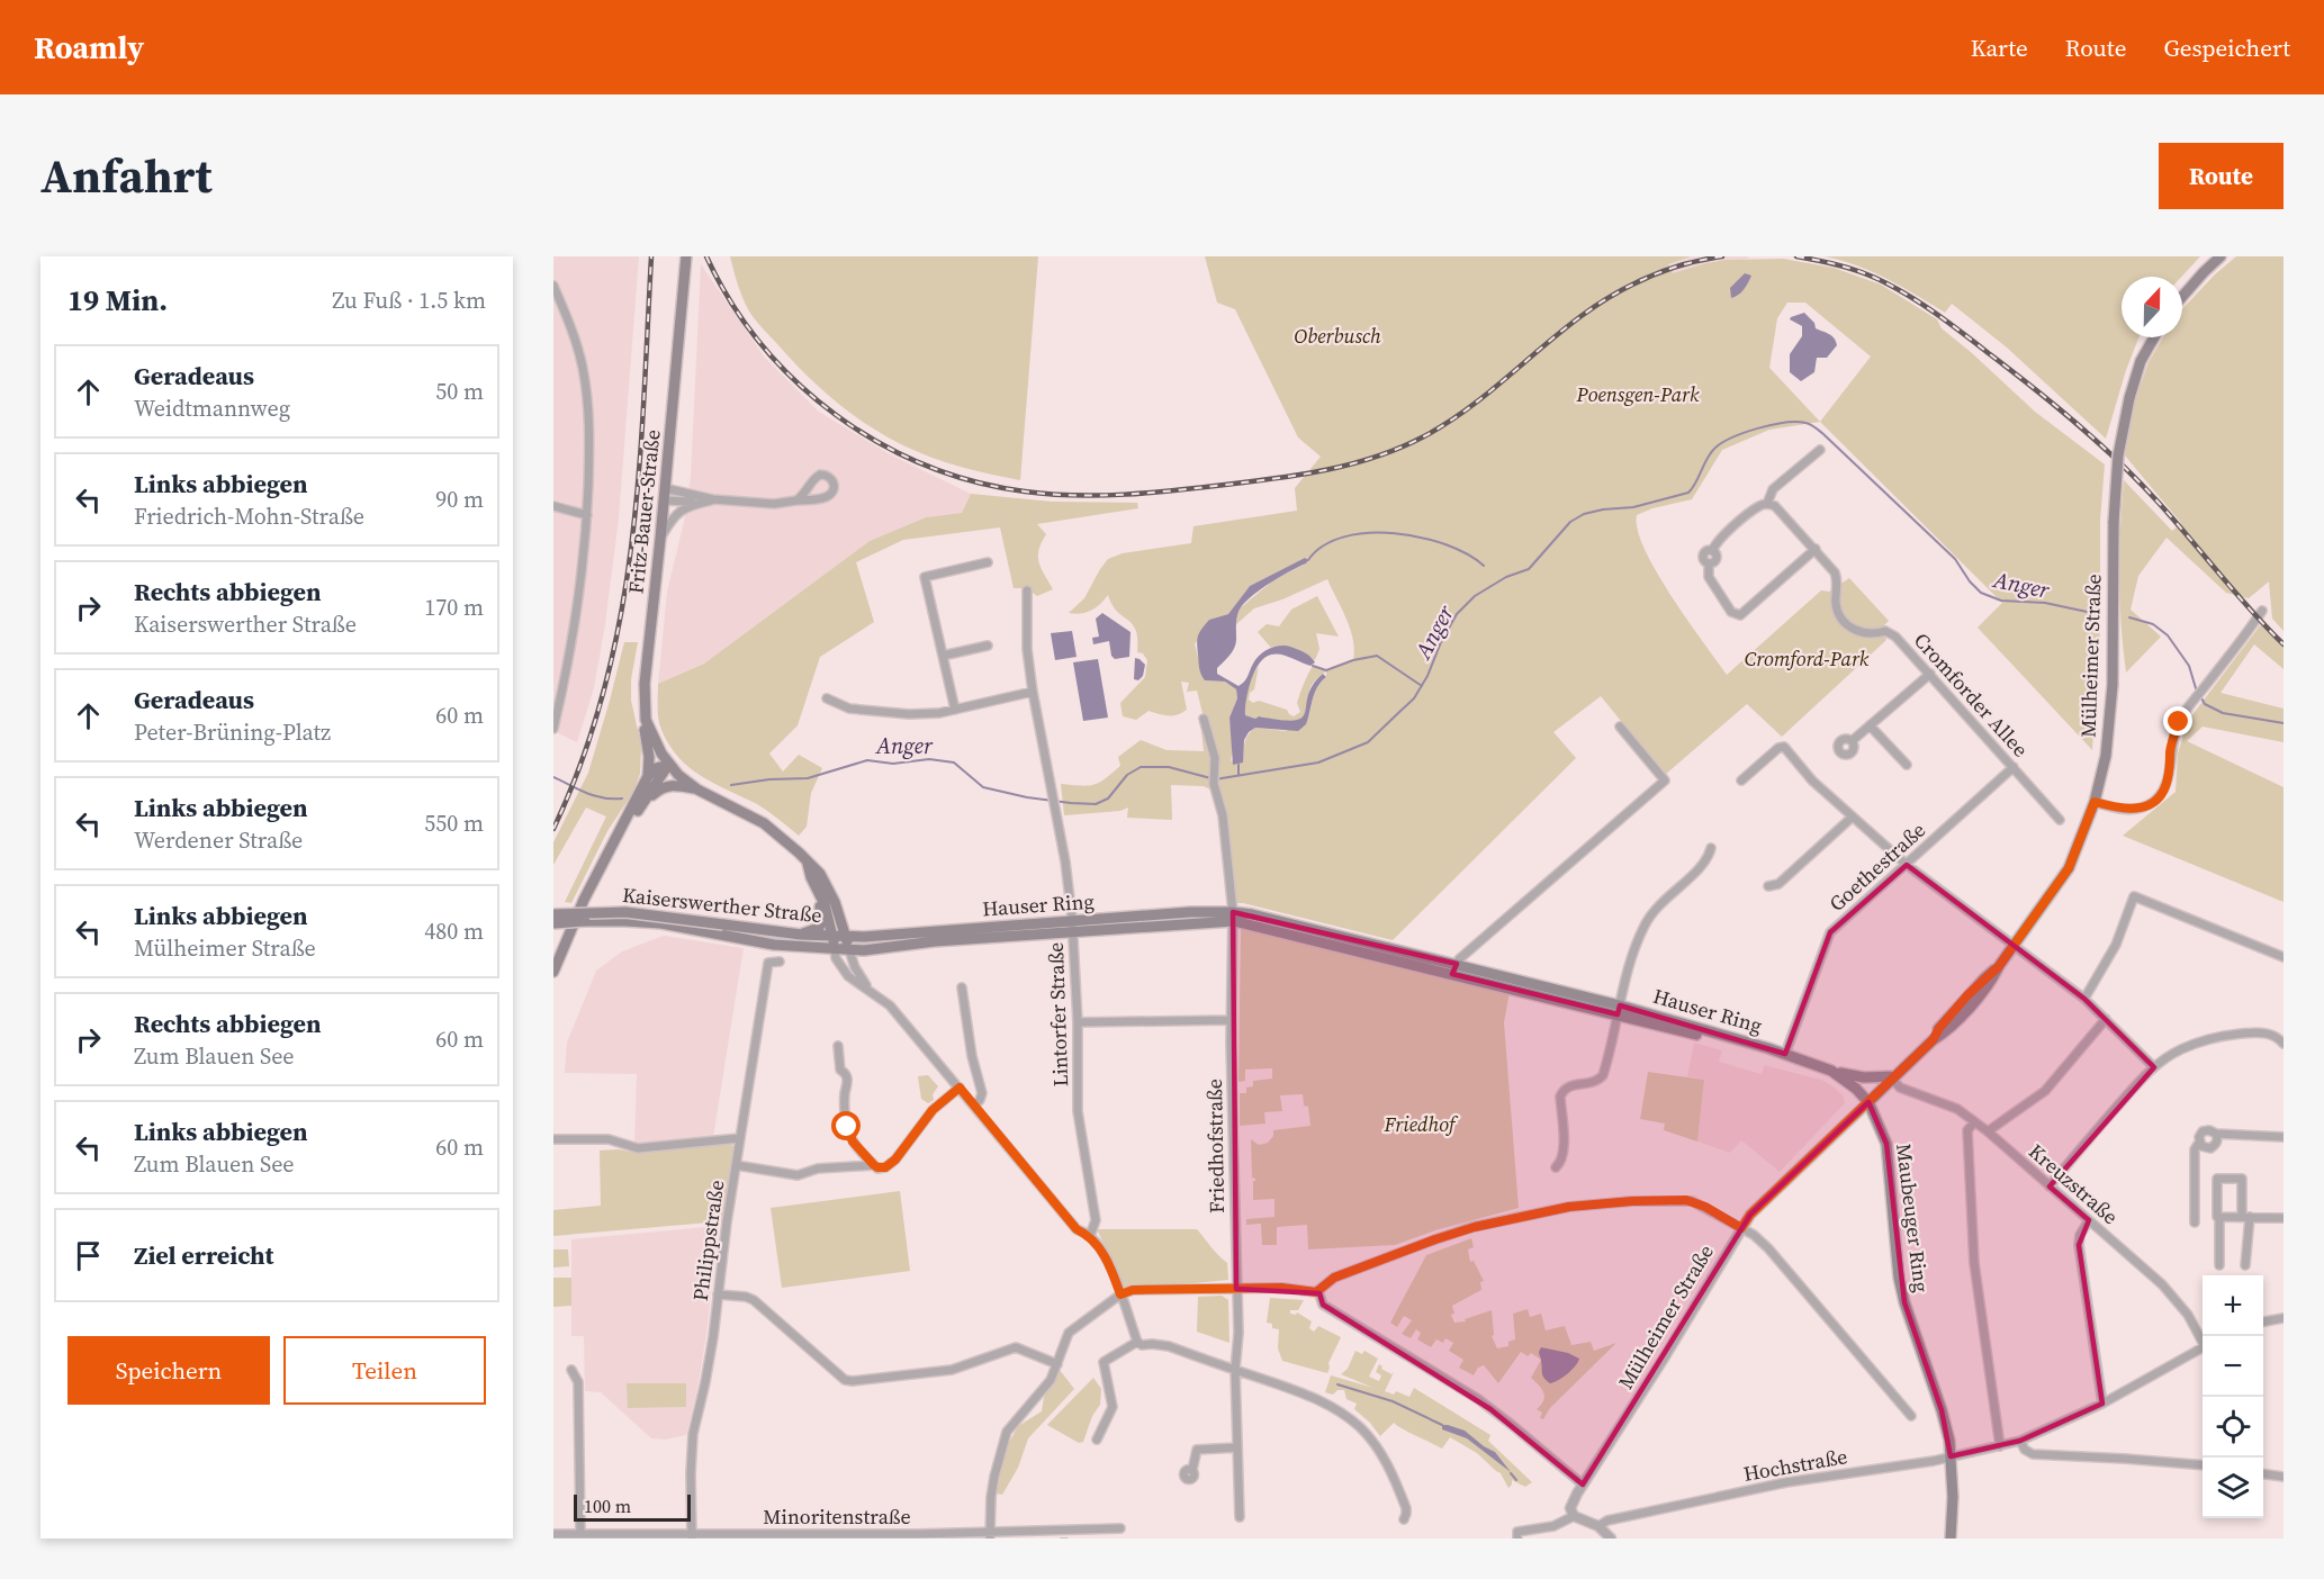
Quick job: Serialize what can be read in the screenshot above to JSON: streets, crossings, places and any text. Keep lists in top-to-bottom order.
{
  "streets": {
    "main road": [
      "Fritz-Bauer-Straße",
      "Mülheimer Straße",
      "Kaiserswerther Straße",
      "Hauser Ring",
      "Maubeuger Ring"
    ],
    "street": [
      "Cromforder Allee",
      "Goethestraße",
      "Lintorfer Straße",
      "Friedhofstraße",
      "Kreuzstraße",
      "Philippstraße",
      "Hochstraße",
      "Minoritenstraße"
    ]
  },
  "crossings": [
    ["Mülheimer Straße", "Hauser Ring"],
    ["Mülheimer Straße", "Kreuzstraße"],
    ["Mülheimer Straße", "Maubeuger Ring"],
    ["Cromforder Allee", "Goethestraße"],
    ["Goethestraße", "Hauser Ring"],
    ["Kaiserswerther Straße", "Hauser Ring"],
    ["Kaiserswerther Straße", "Lintorfer Straße"],
    ["Hauser Ring", "Lintorfer Straße"],
    ["Hauser Ring", "Friedhofstraße"],
    ["Hauser Ring", "Kreuzstraße"],
    ["Hauser Ring", "Maubeuger Ring"],
    ["Maubeuger Ring", "Hochstraße"],
    ["Philippstraße", "Minoritenstraße"]
  ],
  "water": ["Anger"],
  "parks": [
    "Oberbusch",
    "Poensgen-Park",
    "Cromford-Park",
    "Friedhof"
  ],
  "scale_bar": "100 m",
  "north": "top",
  "page": {
    "header": "Roamly",
    "nav": ["Karte", "Route", "Gespeichert"],
    "title": "Anfahrt",
    "buttons": [
      "Route",
      ["Speichern", "Teilen"]
    ],
    "heading": ["19 Min.", "Zu Fuß · 1.5 km"],
    "list": [
      ["Geradeaus", "Weidtmannweg", "50 m"],
      ["Links abbiegen", "Friedrich-Mohn-Straße", "90 m"],
      ["Rechts abbiegen", "Kaiserswerther Straße", "170 m"],
      ["Geradeaus", "Peter-Brüning-Platz", "60 m"],
      ["Links abbiegen", "Werdener Straße", "550 m"],
      ["Links abbiegen", "Mülheimer Straße", "480 m"],
      ["Rechts abbiegen", "Zum Blauen See", "60 m"],
      ["Links abbiegen", "Zum Blauen See", "60 m"],
      "Ziel erreicht"
    ],
    "map_buttons": ["+", "−"],
    "scale": "100 m"
  }
}
